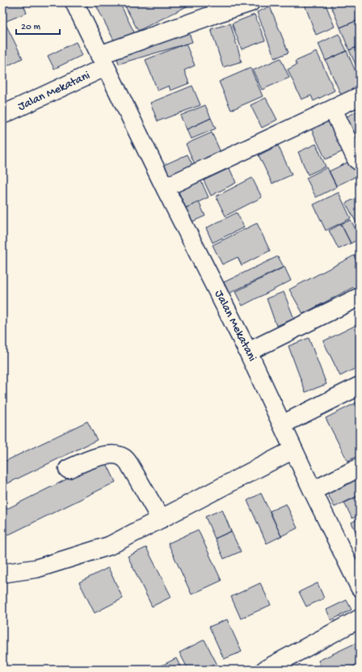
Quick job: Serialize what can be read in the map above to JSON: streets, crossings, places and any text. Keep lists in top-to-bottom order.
{
  "streets": {
    "street": ["Jalan Mekatani"]
  },
  "scale_bar": "20 m"
}
